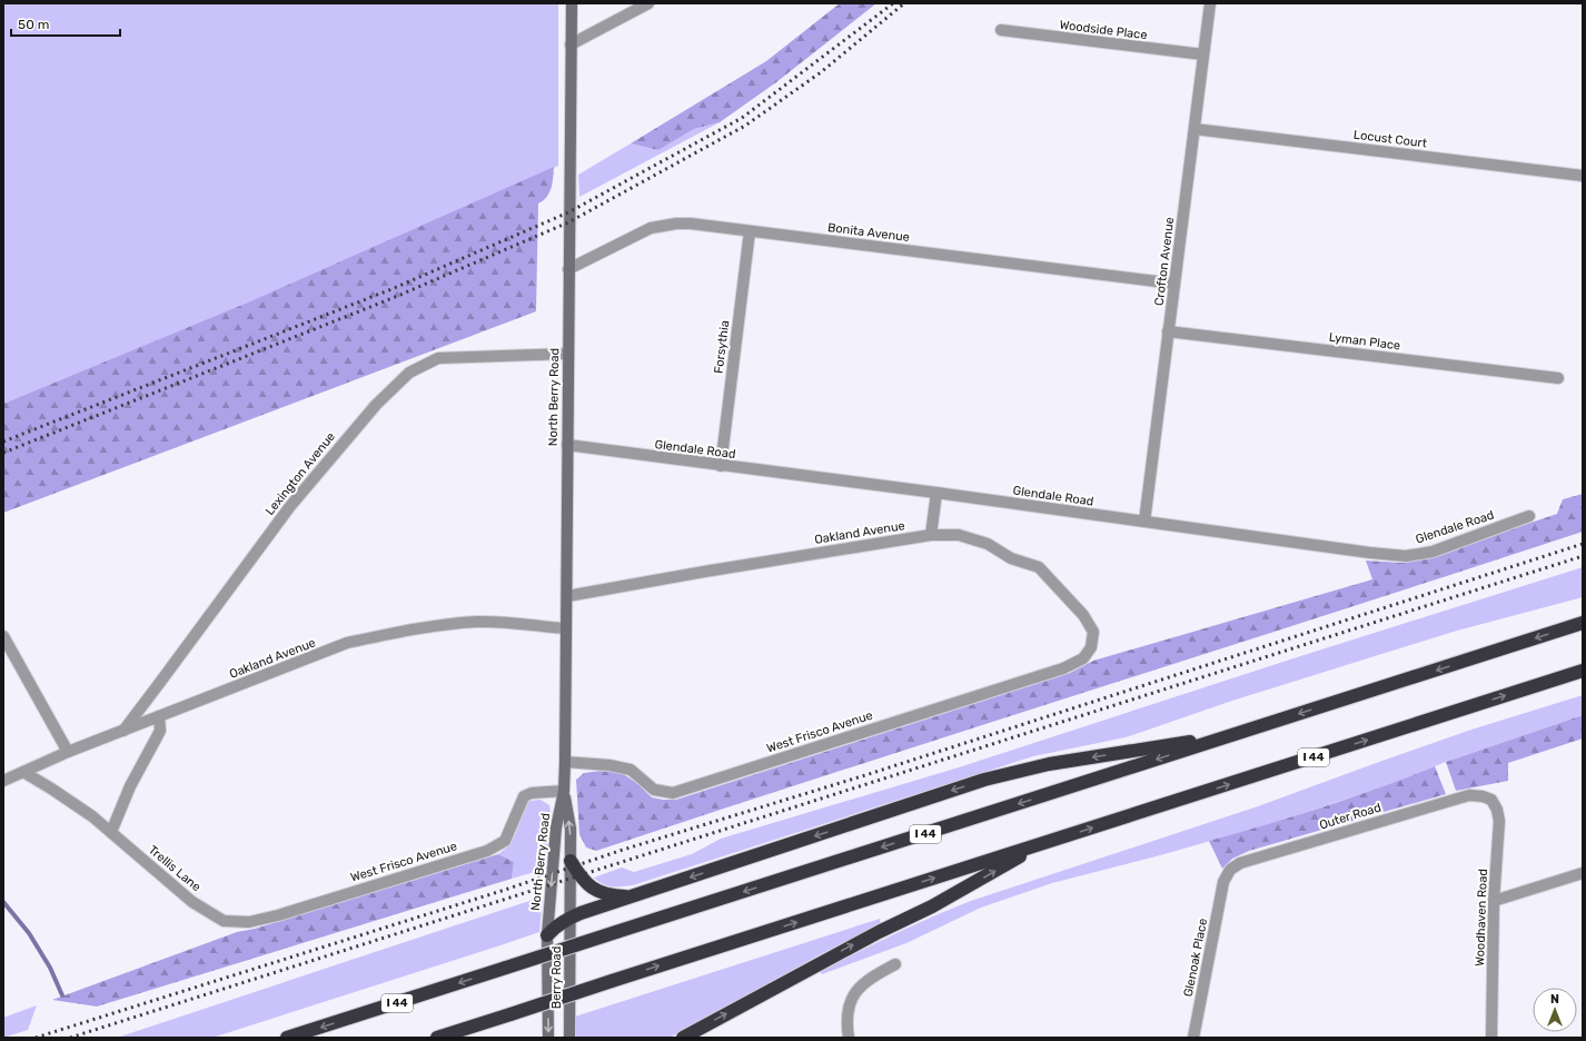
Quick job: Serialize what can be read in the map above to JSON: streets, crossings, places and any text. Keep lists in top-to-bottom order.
{
  "streets": {
    "highway": ["I 44"],
    "main road": ["North Berry Road", "Berry Road"],
    "street": [
      "Woodside Place",
      "Locust Court",
      "Bonita Avenue",
      "Crofton Avenue",
      "Lyman Place",
      "Forsythia",
      "Glendale Road",
      "Lexington Avenue",
      "Oakland Avenue",
      "West Frisco Avenue",
      "Outer Road",
      "Trellis Lane",
      "Woodhaven Road",
      "Glenoak Place"
    ]
  },
  "crossings": [
    ["Woodside Place", "Crofton Avenue"],
    ["Locust Court", "Crofton Avenue"],
    ["Bonita Avenue", "Crofton Avenue"],
    ["Bonita Avenue", "Forsythia"],
    ["Bonita Avenue", "North Berry Road"],
    ["Crofton Avenue", "Lyman Place"],
    ["Crofton Avenue", "Glendale Road"],
    ["Forsythia", "Glendale Road"],
    ["North Berry Road", "Glendale Road"],
    ["North Berry Road", "Lexington Avenue"],
    ["North Berry Road", "Oakland Avenue"],
    ["North Berry Road", "West Frisco Avenue"],
    ["North Berry Road", "Berry Road"],
    ["Lexington Avenue", "Oakland Avenue"],
    ["Oakland Avenue", "West Frisco Avenue"],
    ["Oakland Avenue", "Trellis Lane"],
    ["West Frisco Avenue", "Trellis Lane"],
    ["Outer Road", "Woodhaven Road"],
    ["Outer Road", "Glenoak Place"]
  ],
  "scale_bar": "50 m",
  "north": "top"
}
